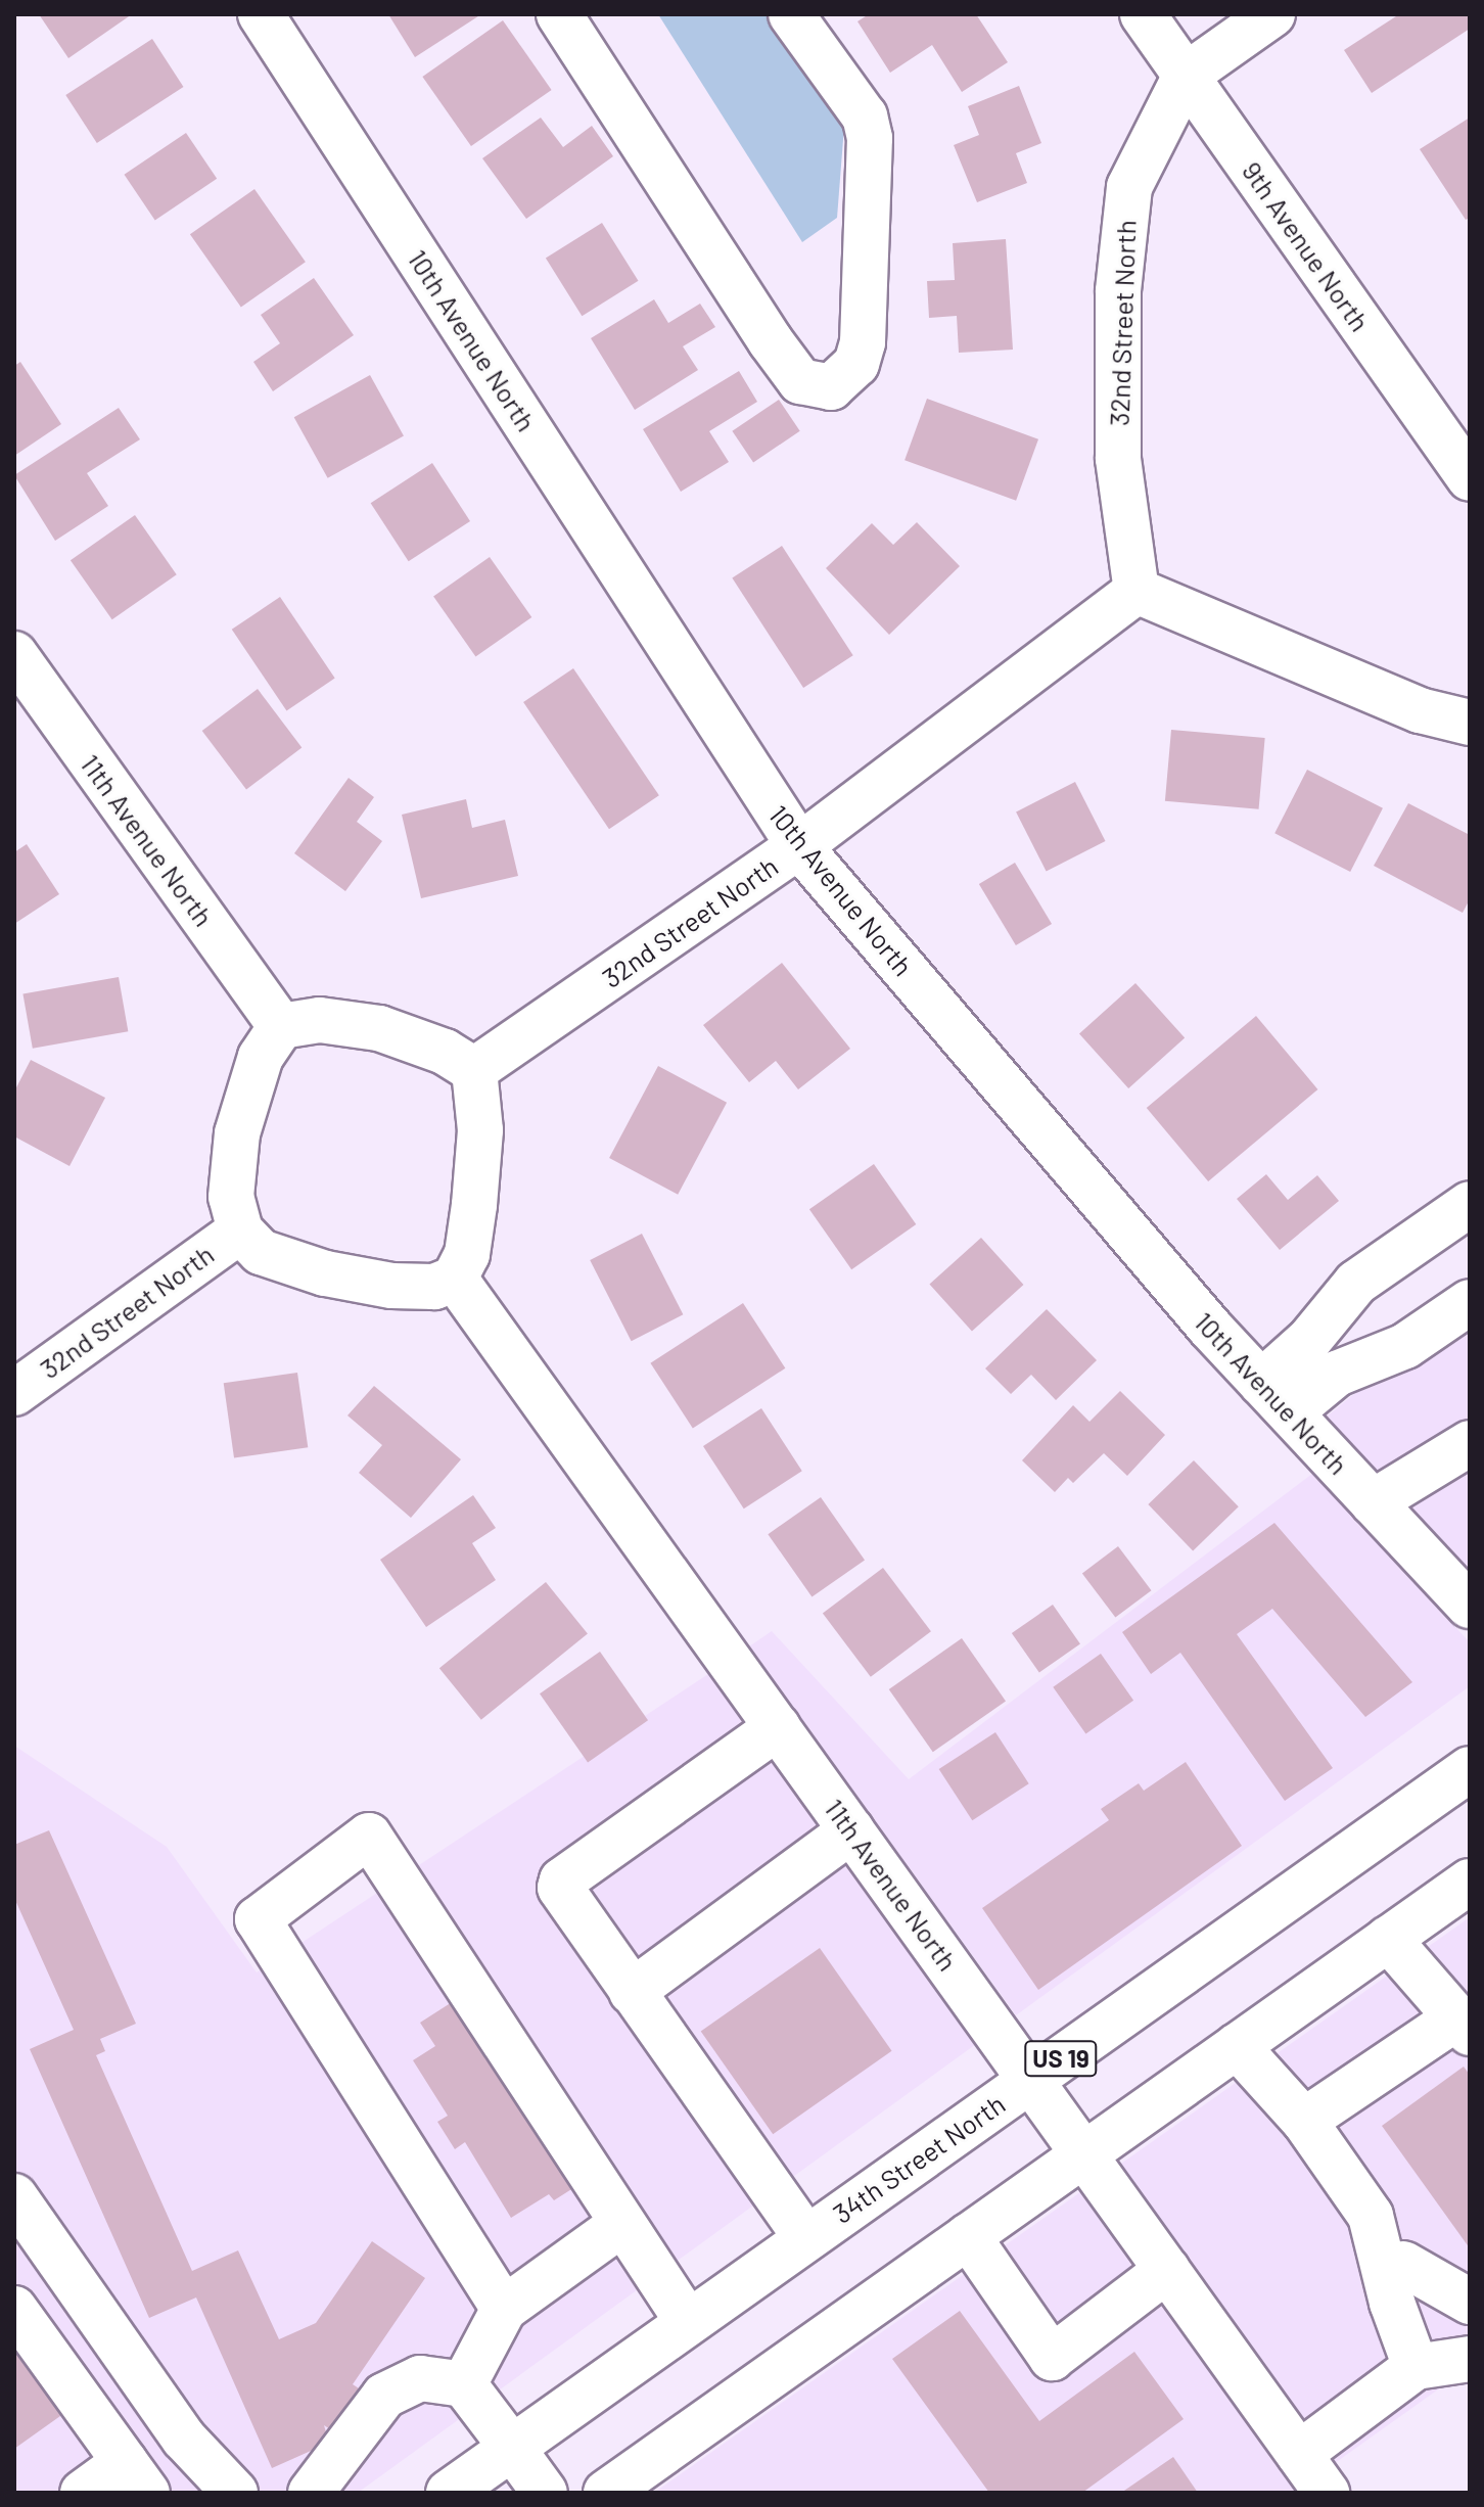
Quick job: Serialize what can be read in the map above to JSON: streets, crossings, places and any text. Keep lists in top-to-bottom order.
{
  "streets": {
    "main road": [
      "9th Avenue North",
      "32nd Street North",
      "10th Avenue North",
      "11th Avenue North",
      "US 19",
      "34th Street North"
    ]
  },
  "crossings": [
    ["9th Avenue North", "32nd Street North"],
    ["32nd Street North", "10th Avenue North"],
    ["32nd Street North", "11th Avenue North"],
    ["11th Avenue North", "34th Street North"]
  ]
}
